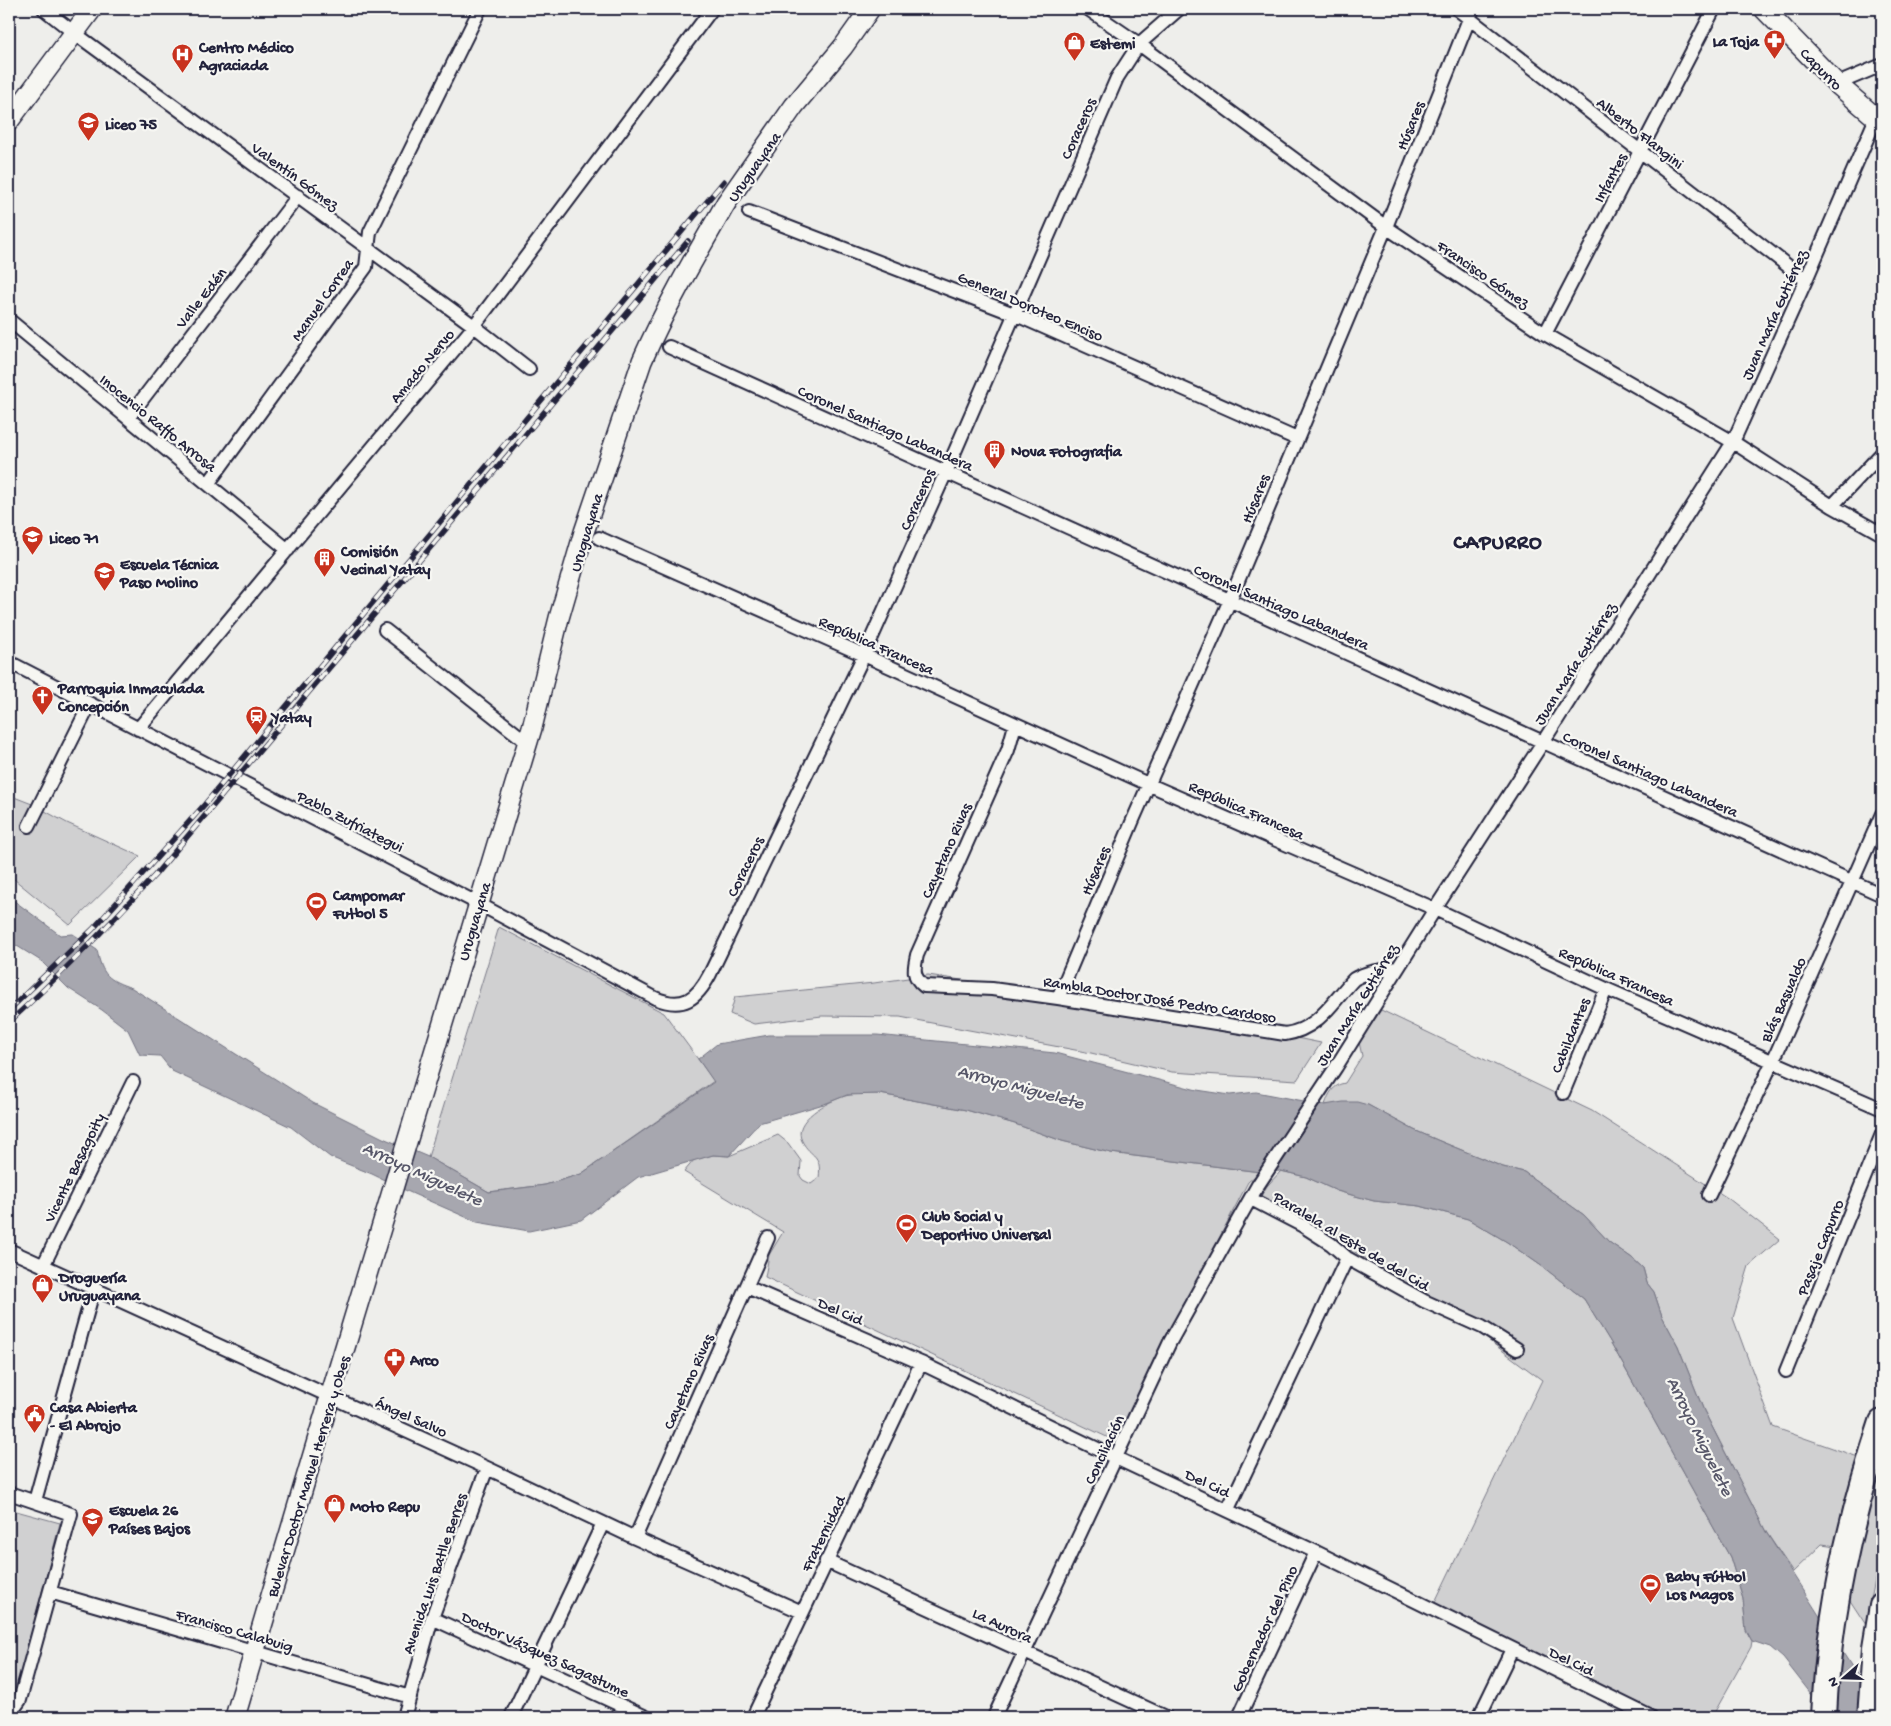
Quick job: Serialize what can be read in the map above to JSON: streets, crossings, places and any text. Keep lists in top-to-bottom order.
{
  "streets": {
    "street": [
      "Capurro",
      "Húsares",
      "Coraceros",
      "Alberto Flangini",
      "Uruguayana",
      "Valentín Gómez",
      "Infantes",
      "Francisco Gómez",
      "Valle Edén",
      "Manuel Correa",
      "General Doroteo Enciso",
      "Juan María Gutiérrez",
      "Amado Nervo",
      "Inocencio Raffo Arrosa",
      "Coronel Santiago Labandera",
      "República Francesa",
      "Pablo Zufriategui",
      "Cayetano Rivas",
      "Rambla Doctor José Pedro Cardoso",
      "Blás Basualdo",
      "Cabildantes",
      "Vicente Basagoity",
      "Paralela al Este de del Cid",
      "Pasaje Capurro",
      "Del Cid",
      "Ángel Salvo",
      "Conciliación",
      "Bulevar Doctor Manuel Herrera y Obes",
      "Fraternidad",
      "Avenida Luis Batlle Berres",
      "La Aurora",
      "Gobernador del Pino",
      "Francisco Calabuig",
      "Doctor Vázquez Sagastume"
    ]
  },
  "crossings": [
    ["Capurro", "Juan María Gutiérrez"],
    ["Húsares", "Alberto Flangini"],
    ["Húsares", "Francisco Gómez"],
    ["Húsares", "General Doroteo Enciso"],
    ["Húsares", "Coronel Santiago Labandera"],
    ["Húsares", "República Francesa"],
    ["Húsares", "Rambla Doctor José Pedro Cardoso"],
    ["Coraceros", "Francisco Gómez"],
    ["Coraceros", "General Doroteo Enciso"],
    ["Coraceros", "Coronel Santiago Labandera"],
    ["Coraceros", "República Francesa"],
    ["Coraceros", "Pablo Zufriategui"],
    ["Alberto Flangini", "Infantes"],
    ["Alberto Flangini", "Juan María Gutiérrez"],
    ["Uruguayana", "Pablo Zufriategui"],
    ["Uruguayana", "Bulevar Doctor Manuel Herrera y Obes"],
    ["Valentín Gómez", "Valle Edén"],
    ["Valentín Gómez", "Manuel Correa"],
    ["Valentín Gómez", "Amado Nervo"],
    ["Infantes", "Francisco Gómez"],
    ["Francisco Gómez", "Juan María Gutiérrez"],
    ["Valle Edén", "Inocencio Raffo Arrosa"],
    ["Manuel Correa", "Inocencio Raffo Arrosa"],
    ["Juan María Gutiérrez", "Coronel Santiago Labandera"],
    ["Juan María Gutiérrez", "República Francesa"],
    ["Juan María Gutiérrez", "Rambla Doctor José Pedro Cardoso"],
    ["Juan María Gutiérrez", "Paralela al Este de del Cid"],
    ["Juan María Gutiérrez", "Conciliación"],
    ["Amado Nervo", "Inocencio Raffo Arrosa"],
    ["Amado Nervo", "Pablo Zufriategui"],
    ["Coronel Santiago Labandera", "Blás Basualdo"],
    ["República Francesa", "Cayetano Rivas"],
    ["República Francesa", "Blás Basualdo"],
    ["República Francesa", "Cabildantes"],
    ["Cayetano Rivas", "Rambla Doctor José Pedro Cardoso"],
    ["Cayetano Rivas", "Del Cid"],
    ["Cayetano Rivas", "Ángel Salvo"],
    ["Vicente Basagoity", "Ángel Salvo"],
    ["Paralela al Este de del Cid", "Conciliación"],
    ["Del Cid", "Conciliación"],
    ["Del Cid", "Fraternidad"],
    ["Del Cid", "Gobernador del Pino"],
    ["Ángel Salvo", "Bulevar Doctor Manuel Herrera y Obes"],
    ["Ángel Salvo", "Fraternidad"],
    ["Ángel Salvo", "Avenida Luis Batlle Berres"],
    ["Conciliación", "La Aurora"],
    ["Bulevar Doctor Manuel Herrera y Obes", "Francisco Calabuig"],
    ["Fraternidad", "La Aurora"],
    ["Avenida Luis Batlle Berres", "Francisco Calabuig"],
    ["Avenida Luis Batlle Berres", "Doctor Vázquez Sagastume"]
  ],
  "districts": ["CAPURRO"],
  "water": ["Arroyo Miguelete"],
  "places": {
    "pharmacy": ["La Toja", "Arco"],
    "shop": ["Estemi", "Droguería Uruguayana", "Moto Repu"],
    "hospital": ["Centro Médico Agraciada"],
    "school or university": [
      "Liceo 75",
      "Liceo 71",
      "Escuela Técnica Paso Molino",
      "Escuela 26 Países Bajos"
    ],
    "building": ["Nova Fotografia", "Comisión Vecinal Yatay"],
    "church": ["Parroquia Inmaculada Concepción"],
    "station": ["Yatay"],
    "sports": ["Campomar Futbol 5", "Club Social y Deportivo Universal", "Baby Fútbol Los Magos"],
    "public building": ["Casa Abierta - El Abrojo"]
  },
  "north": "left"
}
